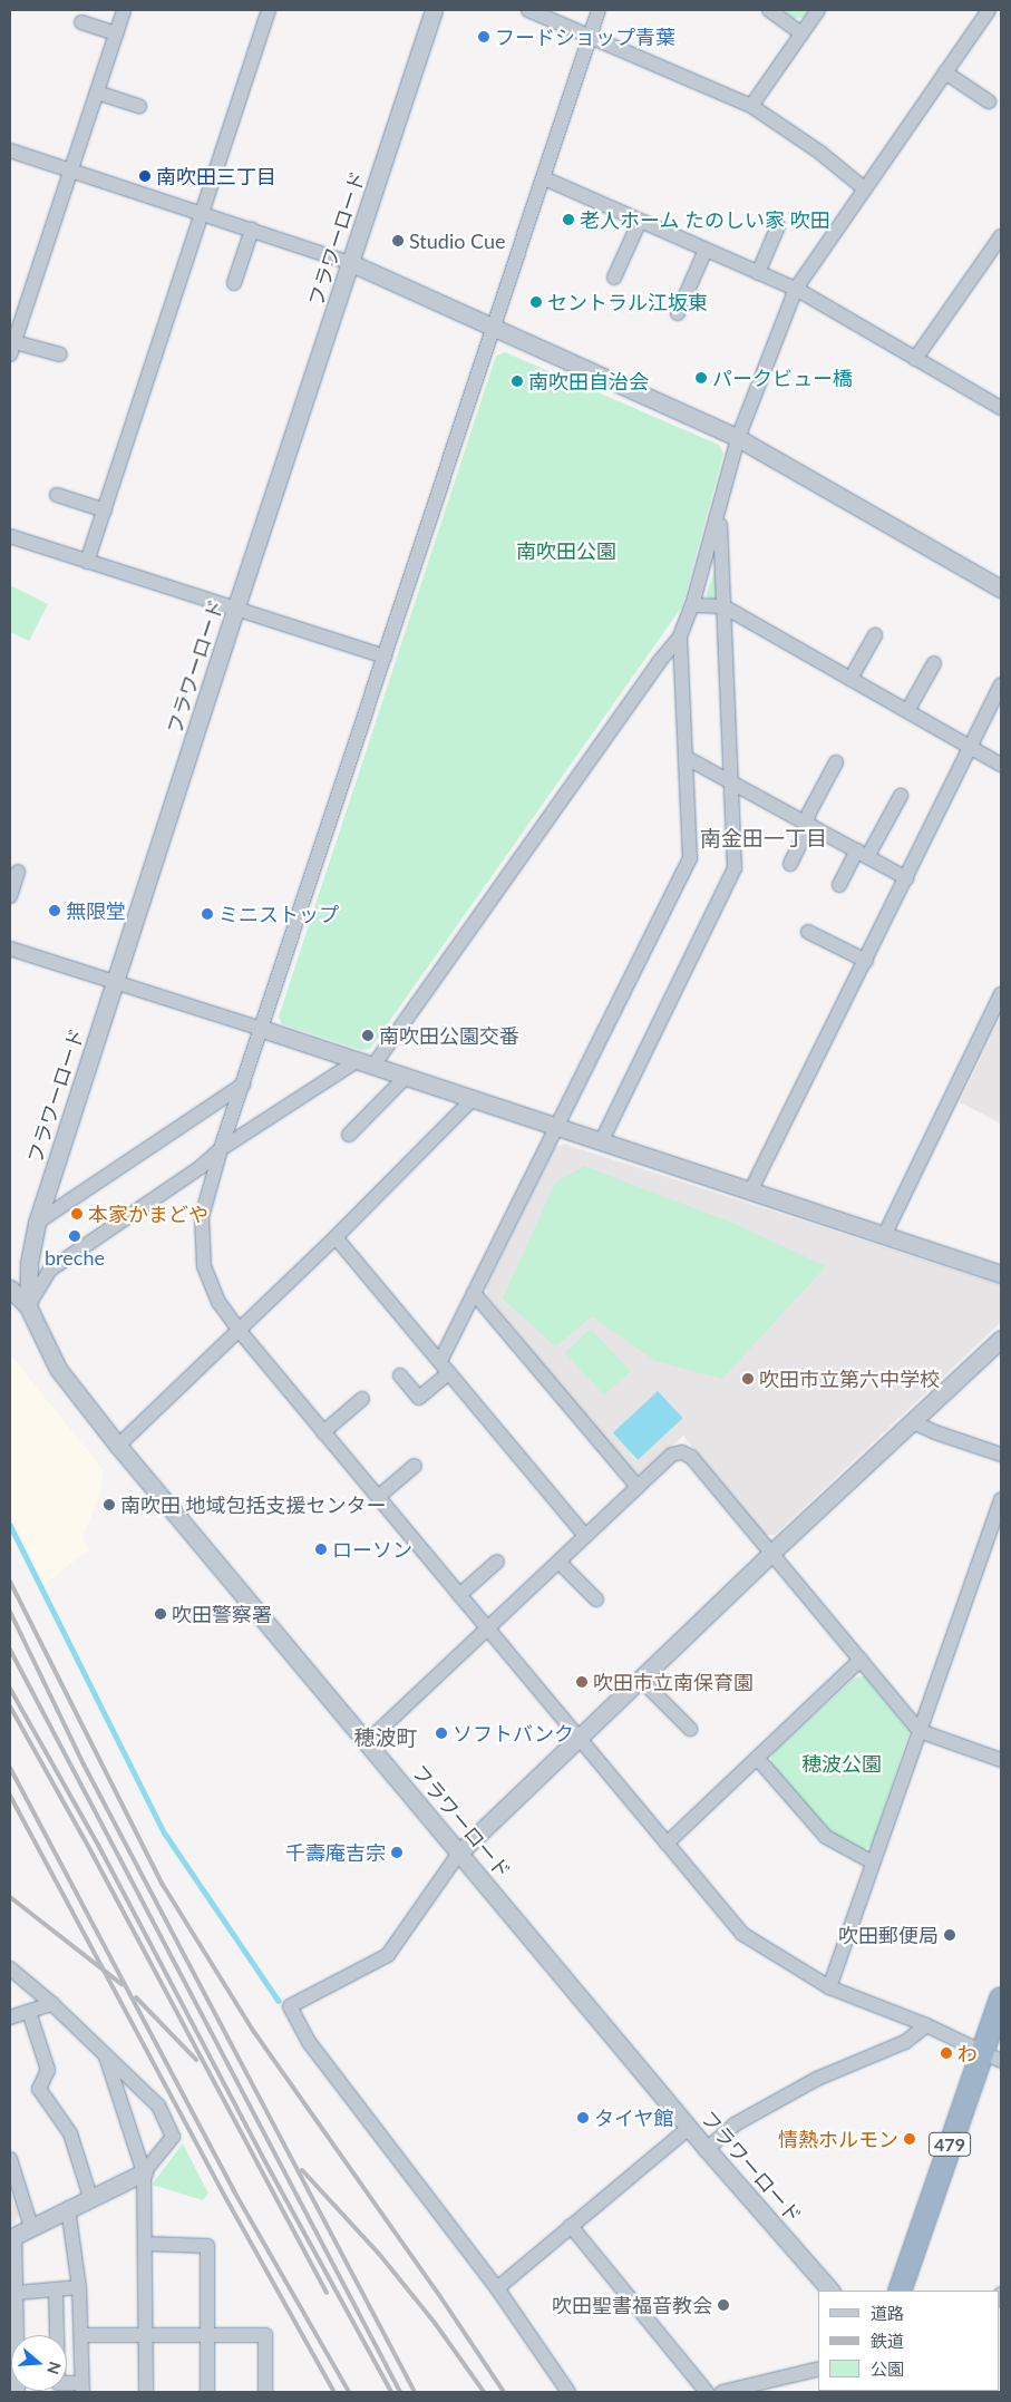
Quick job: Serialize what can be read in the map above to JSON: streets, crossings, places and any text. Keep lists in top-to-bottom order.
{
  "streets": {
    "highway": ["479"],
    "street": ["フラワーロード"]
  },
  "districts": ["南金田一丁目", "穂波町"],
  "parks": ["南吹田公園", "穂波公園"],
  "places": [
    "フードショップ青葉",
    "南吹田三丁目",
    "老人ホーム たのしい家 吹田",
    "Studio Cue",
    "セントラル江坂東",
    "パークビュー橋",
    "南吹田自治会",
    "無限堂",
    "ミニストップ",
    "南吹田公園交番",
    "本家かまどや",
    "breche",
    "吹田市立第六中学校",
    "南吹田 地域包括支援センター",
    "ローソン",
    "吹田警察署",
    "吹田市立南保育園",
    "ソフトバンク",
    "千壽庵吉宗",
    "吹田郵便局",
    "わ",
    "タイヤ館",
    "情熱ホルモン",
    "吹田聖書福音教会"
  ],
  "legend": ["道路", "鉄道", "公園"],
  "north": "right"
}
